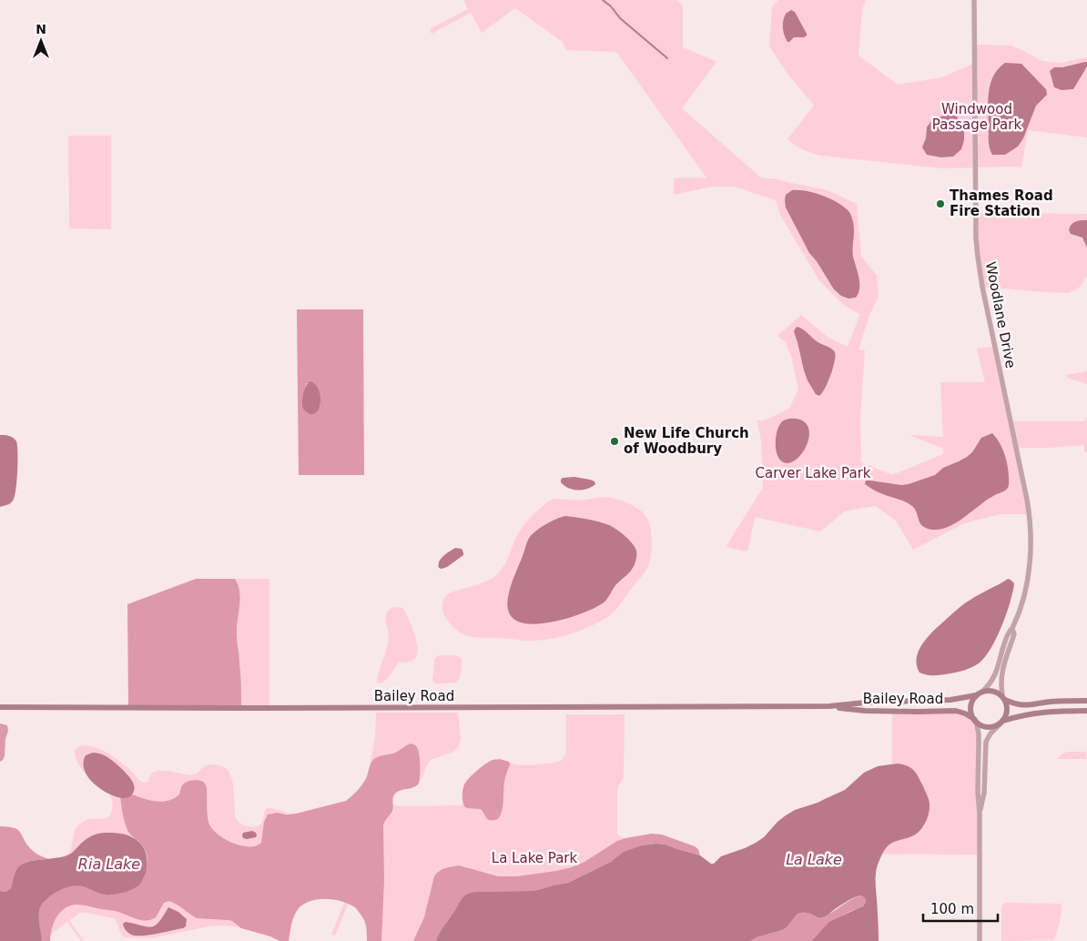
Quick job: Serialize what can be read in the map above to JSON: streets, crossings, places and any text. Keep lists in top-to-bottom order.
{
  "streets": {
    "main road": ["Bailey Road"],
    "street": ["Woodlane Drive"]
  },
  "crossings": [
    ["Woodlane Drive", "Bailey Road"]
  ],
  "water": ["La Lake", "Ria Lake"],
  "parks": ["Windwood Passage Park", "Carver Lake Park", "La Lake Park"],
  "places": ["Thames Road Fire Station", "New Life Church of Woodbury"],
  "scale_bar": "100 m",
  "north": "top"
}
